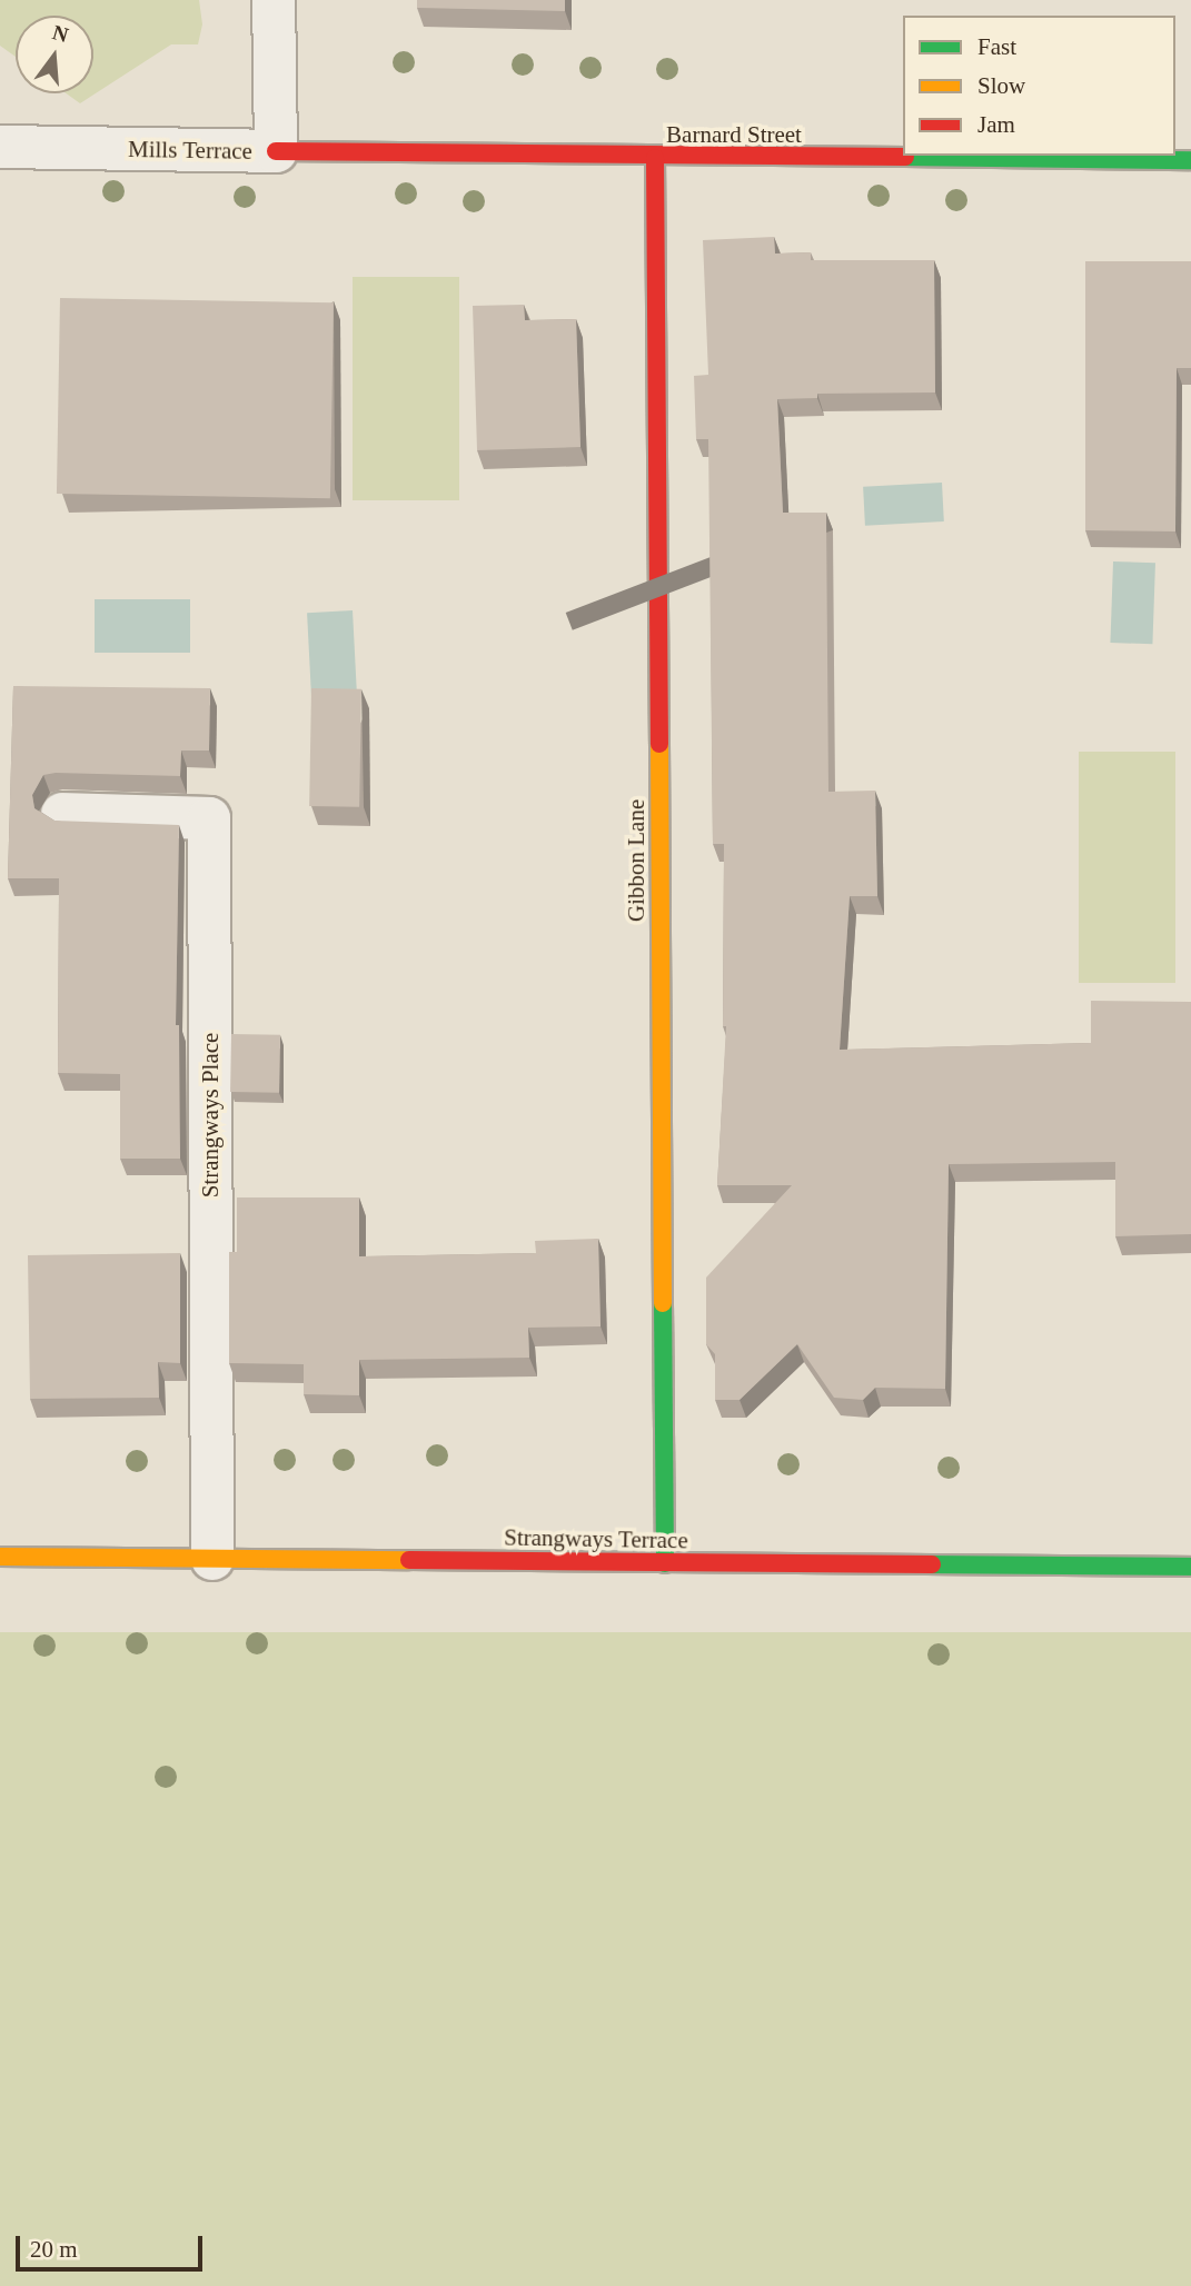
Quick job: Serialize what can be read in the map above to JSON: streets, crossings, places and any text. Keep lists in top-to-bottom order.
{
  "streets": {
    "street": [
      "Barnard Street",
      "Mills Terrace",
      "Gibbon Lane",
      "Strangways Place",
      "Strangways Terrace"
    ]
  },
  "crossings": [
    ["Barnard Street", "Mills Terrace"],
    ["Barnard Street", "Gibbon Lane"],
    ["Gibbon Lane", "Strangways Terrace"],
    ["Strangways Place", "Strangways Terrace"]
  ],
  "legend": ["Fast", "Slow", "Jam"],
  "scale_bar": "20 m",
  "north": "top"
}
